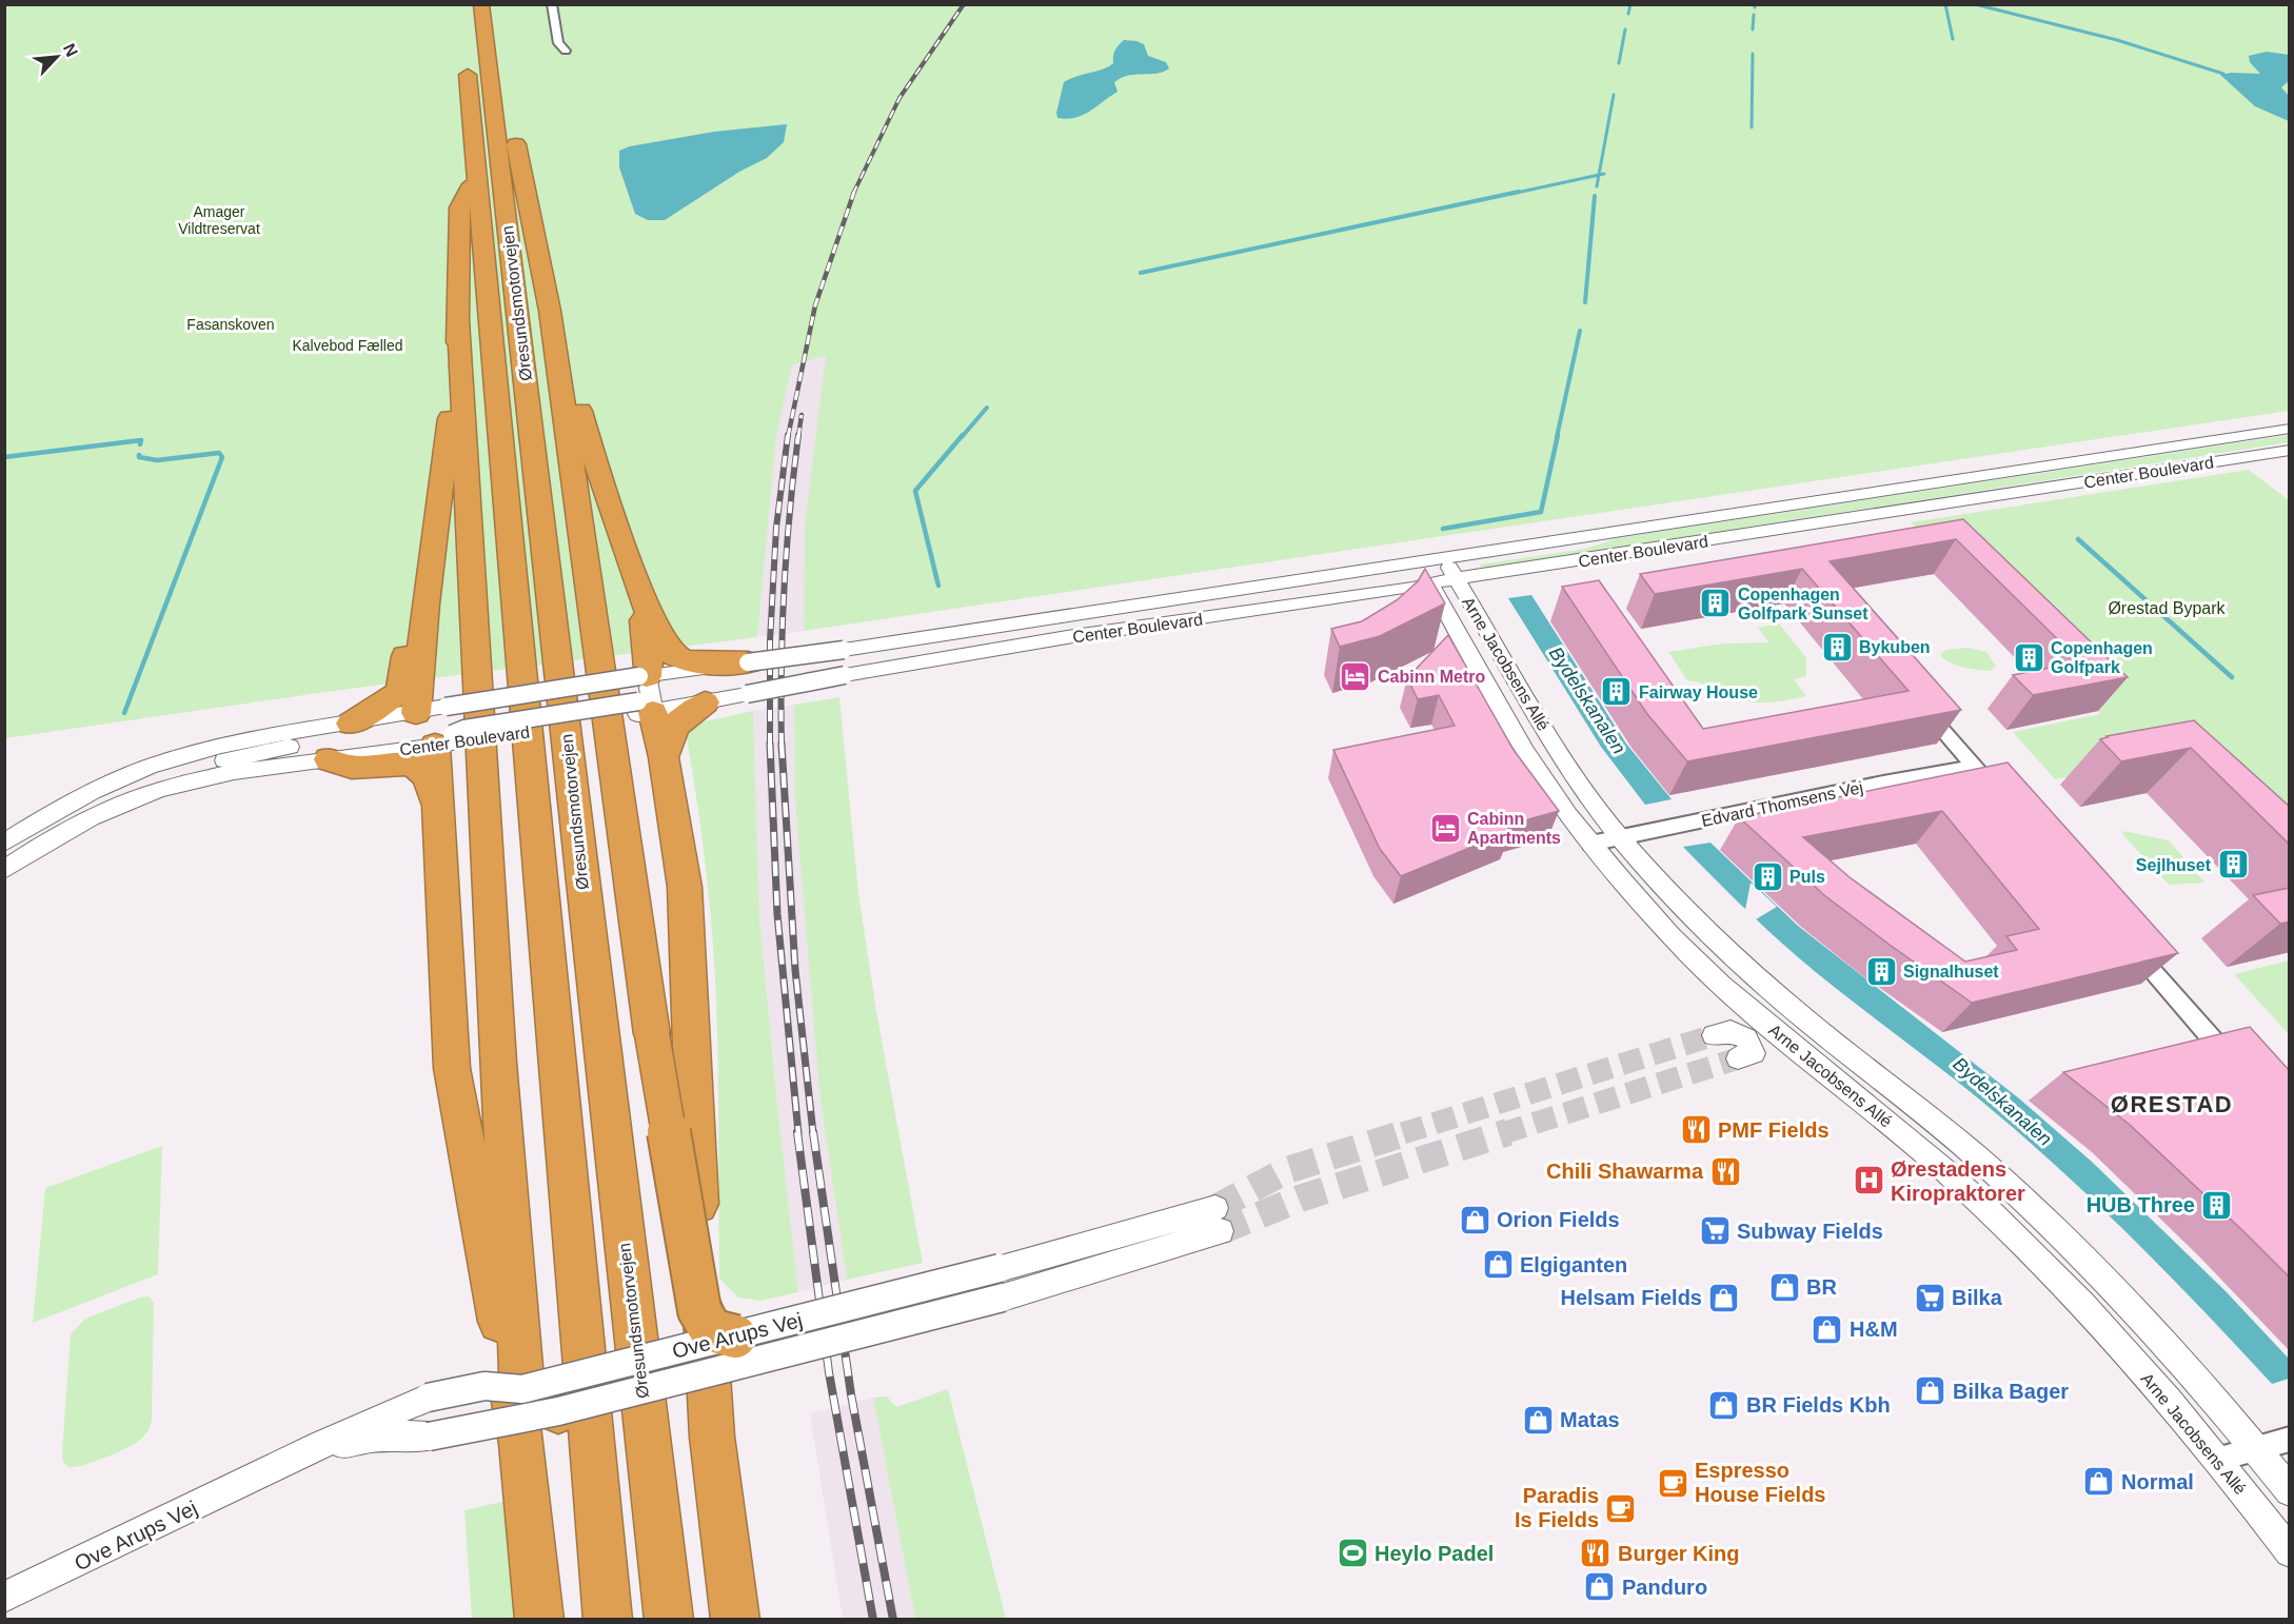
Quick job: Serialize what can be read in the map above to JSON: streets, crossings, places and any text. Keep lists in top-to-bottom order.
{
  "streets": {
    "highway": ["Øresundsmotorvejen"],
    "street": [
      "Center Boulevard",
      "Arne Jacobsens Allé",
      "Edvard Thomsens Vej",
      "Ove Arups Vej"
    ]
  },
  "crossings": [
    ["Center Boulevard", "Arne Jacobsens Allé"],
    ["Arne Jacobsens Allé", "Edvard Thomsens Vej"]
  ],
  "districts": ["ØRESTAD"],
  "water": ["Bydelskanalen"],
  "parks": [
    "Amager Vildtreservat",
    "Fasanskoven",
    "Kalvebod Fælled",
    "Ørestad Bypark"
  ],
  "places": {
    "building": [
      "Copenhagen Golfpark Sunset",
      "Bykuben",
      "Copenhagen Golfpark",
      "Fairway House",
      "Sejlhuset",
      "Puls",
      "Signalhuset",
      "HUB Three"
    ],
    "hotel": ["Cabinn Metro", "Cabinn Apartments"],
    "restaurant": ["PMF Fields", "Chili Shawarma", "Burger King"],
    "hospital": ["Ørestadens Kiropraktorer"],
    "shop": [
      "Orion Fields",
      "Elgiganten",
      "BR",
      "Helsam Fields",
      "H&M",
      "Bilka Bager",
      "BR Fields Kbh",
      "Matas",
      "Normal",
      "Panduro"
    ],
    "supermarket": ["Subway Fields", "Bilka"],
    "cafe": ["Espresso House Fields", "Paradis Is Fields"],
    "sports": ["Heylo Padel"]
  },
  "north": "top right"
}
